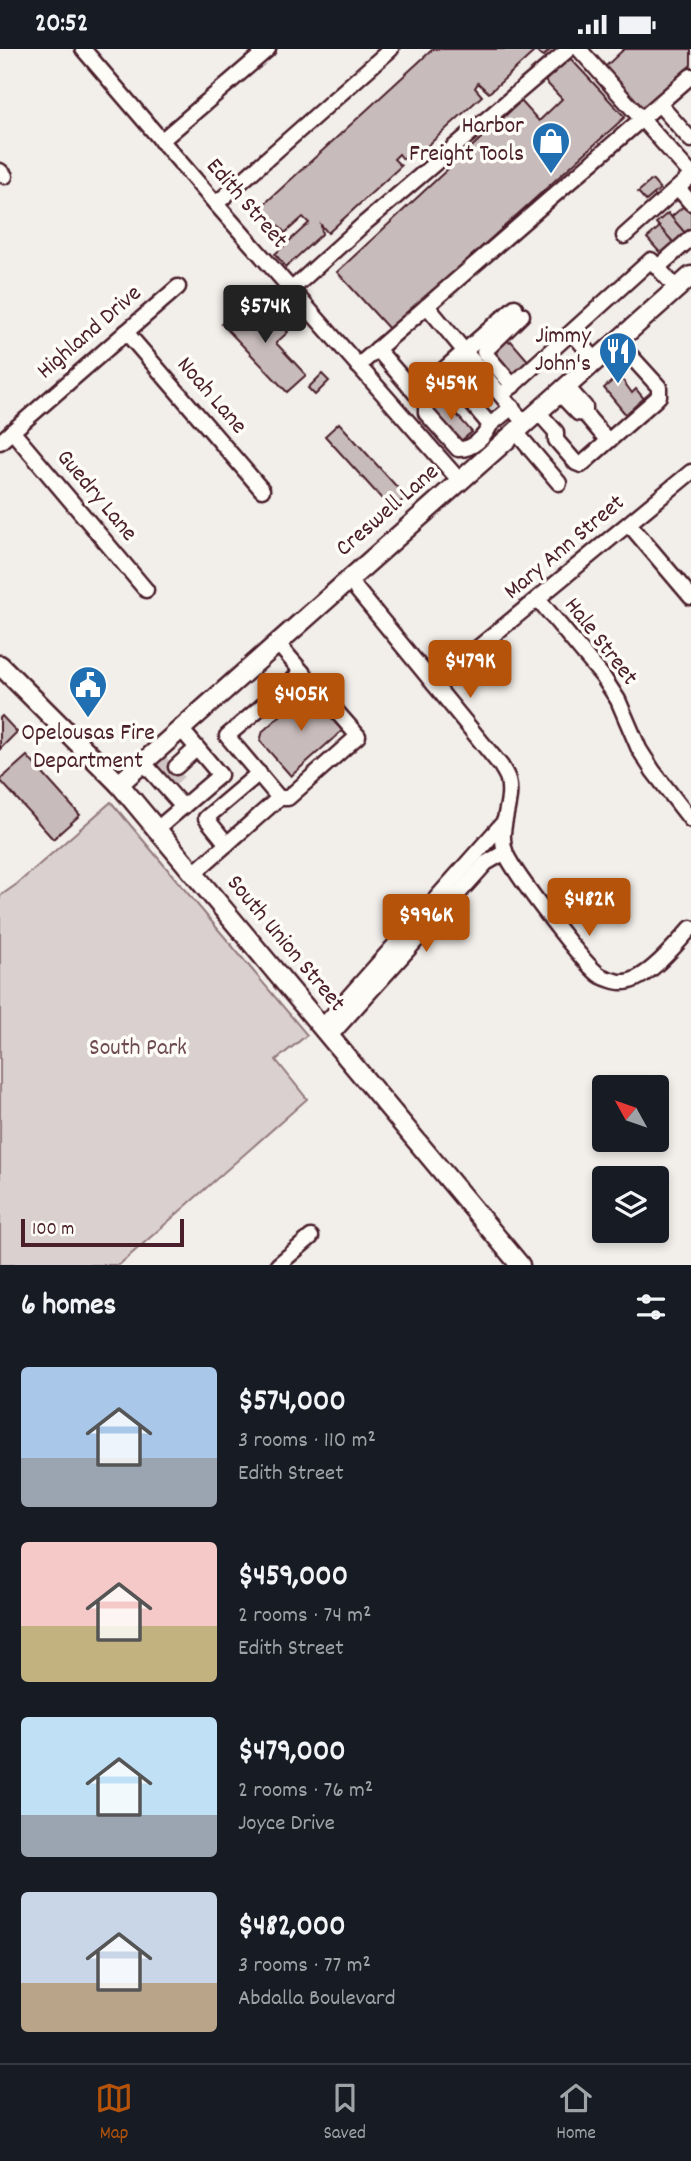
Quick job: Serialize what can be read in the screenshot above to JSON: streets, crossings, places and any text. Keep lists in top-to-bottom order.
{
  "streets": {
    "main road": ["Creswell Lane", "South Union Street"],
    "street": [
      "Edith Street",
      "Highland Drive",
      "Noah Lane",
      "Guedry Lane",
      "Mary Ann Street",
      "Hale Street"
    ]
  },
  "crossings": [
    ["Edith Street", "Creswell Lane"],
    ["Highland Drive", "Noah Lane"],
    ["Highland Drive", "Guedry Lane"],
    ["Creswell Lane", "South Union Street"],
    ["Mary Ann Street", "Hale Street"]
  ],
  "parks": ["South Park"],
  "places": {
    "shop": ["Harbor Freight Tools"],
    "restaurant": ["Jimmy John's"],
    "public building": ["Opelousas Fire Department"]
  },
  "scale_bar": "100 m",
  "north": "top left",
  "page": {
    "status": "20:52",
    "price": [
      "$574K",
      "$459K",
      "$479K",
      "$405K",
      "$482K",
      "$996K"
    ],
    "scale": "100 m",
    "heading": "6 homes",
    "list": [
      {
        "name": "$574,000",
        "note": "3 rooms · 110 m² · Edith Street"
      },
      {
        "name": "$459,000",
        "note": "2 rooms · 74 m² · Edith Street"
      },
      {
        "name": "$479,000",
        "note": "2 rooms · 76 m² · Joyce Drive"
      },
      {
        "name": "$482,000",
        "note": "3 rooms · 77 m² · Abdalla Boulevard"
      }
    ],
    "tabs": ["Map", "Saved", "Home"]
  }
}
